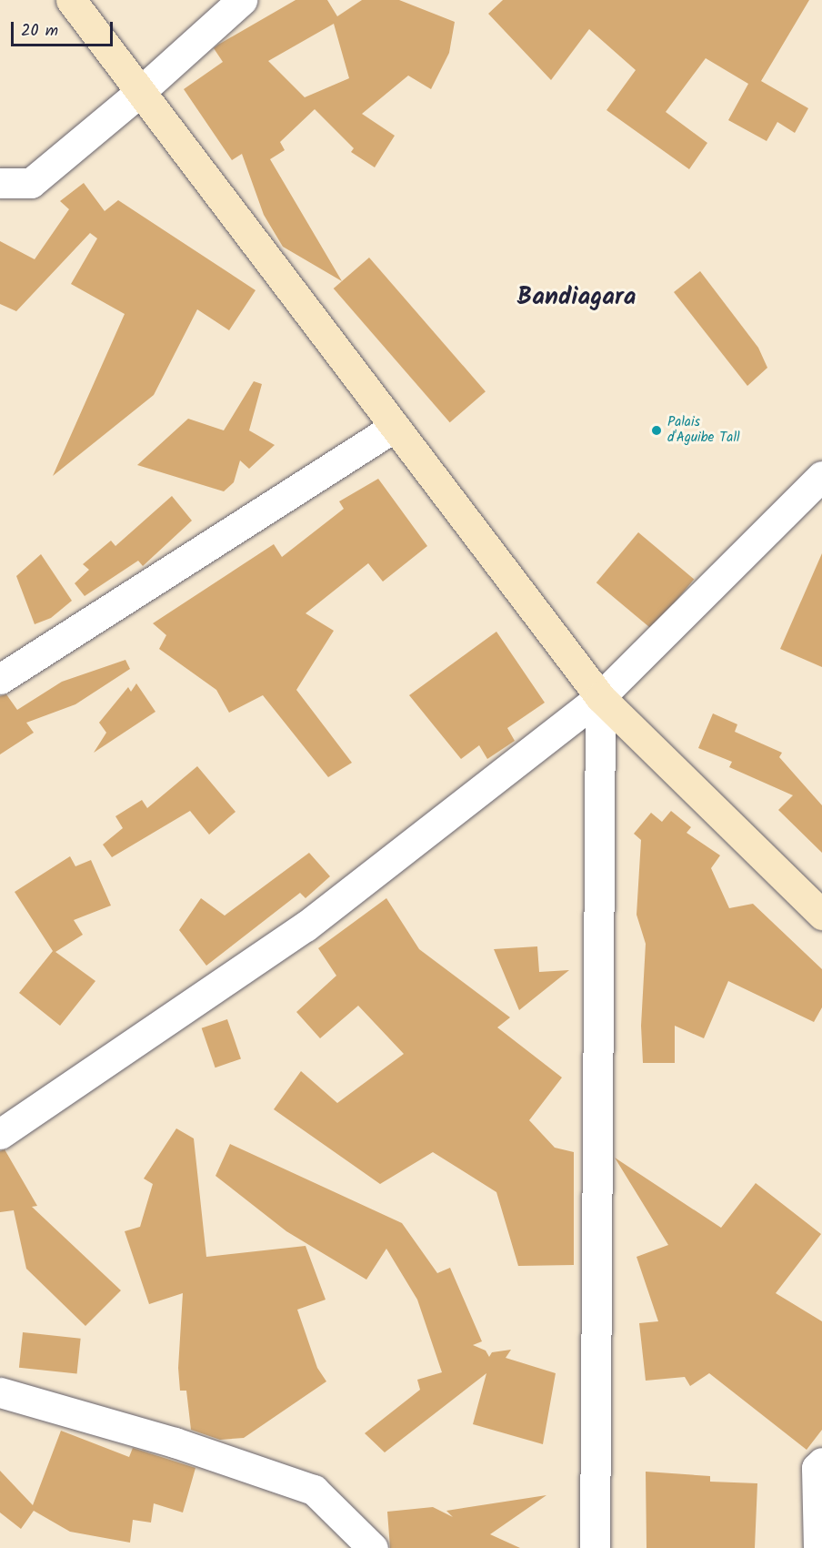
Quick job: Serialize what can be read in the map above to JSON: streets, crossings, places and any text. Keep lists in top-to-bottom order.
{
  "districts": ["Bandiagara"],
  "places": ["Palais d'Aguibe Tall"],
  "scale_bar": "20 m"
}
